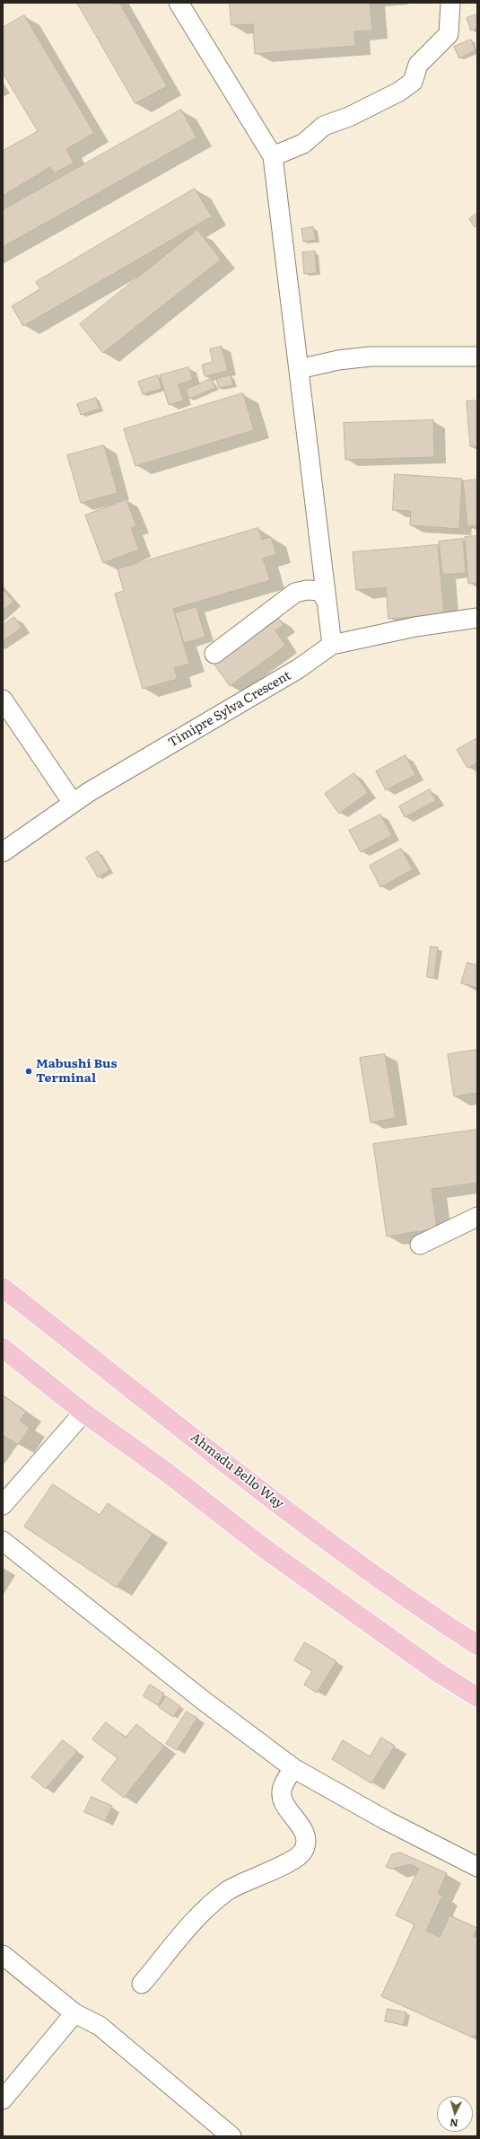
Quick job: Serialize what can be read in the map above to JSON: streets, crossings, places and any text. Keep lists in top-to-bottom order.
{
  "streets": {
    "main road": ["Ahmadu Bello Way"],
    "street": ["Timipre Sylva Crescent"]
  },
  "places": ["Mabushi Bus Terminal"],
  "north": "bottom"
}
